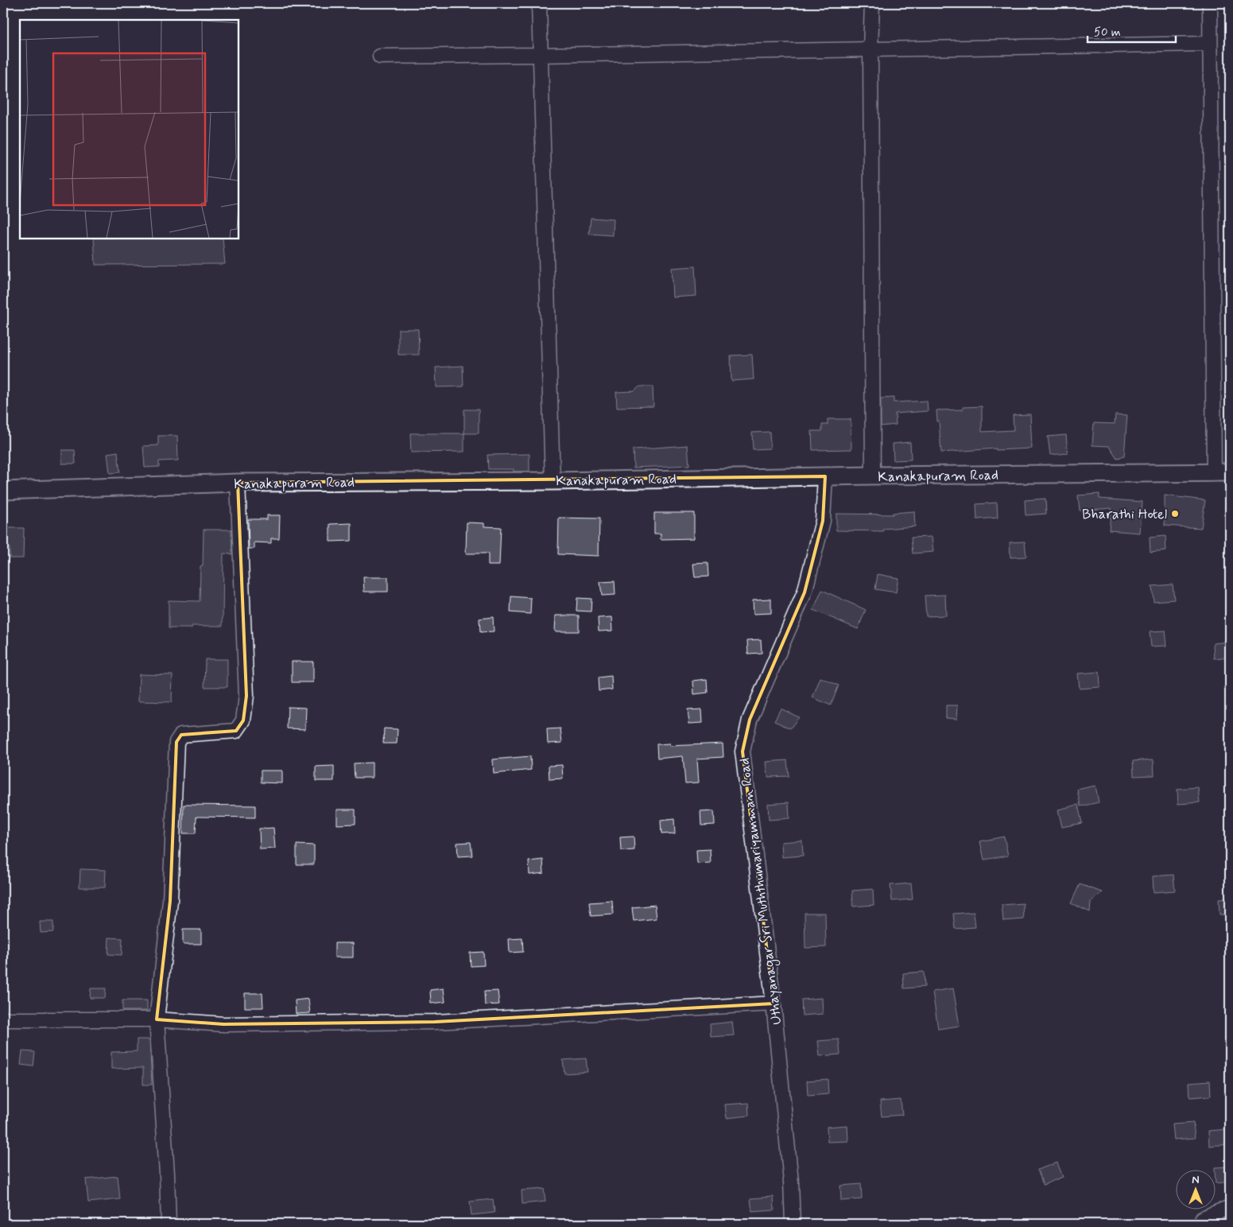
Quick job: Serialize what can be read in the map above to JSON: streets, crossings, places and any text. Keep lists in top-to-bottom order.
{
  "streets": {
    "street": ["Kanakapuram Road", "Uthayanagar Sri Muththumariyamman Road"]
  },
  "crossings": [
    ["Kanakapuram Road", "Uthayanagar Sri Muththumariyamman Road"]
  ],
  "places": ["Bharathi Hotel"],
  "scale_bar": "50 m",
  "north": "top"
}
